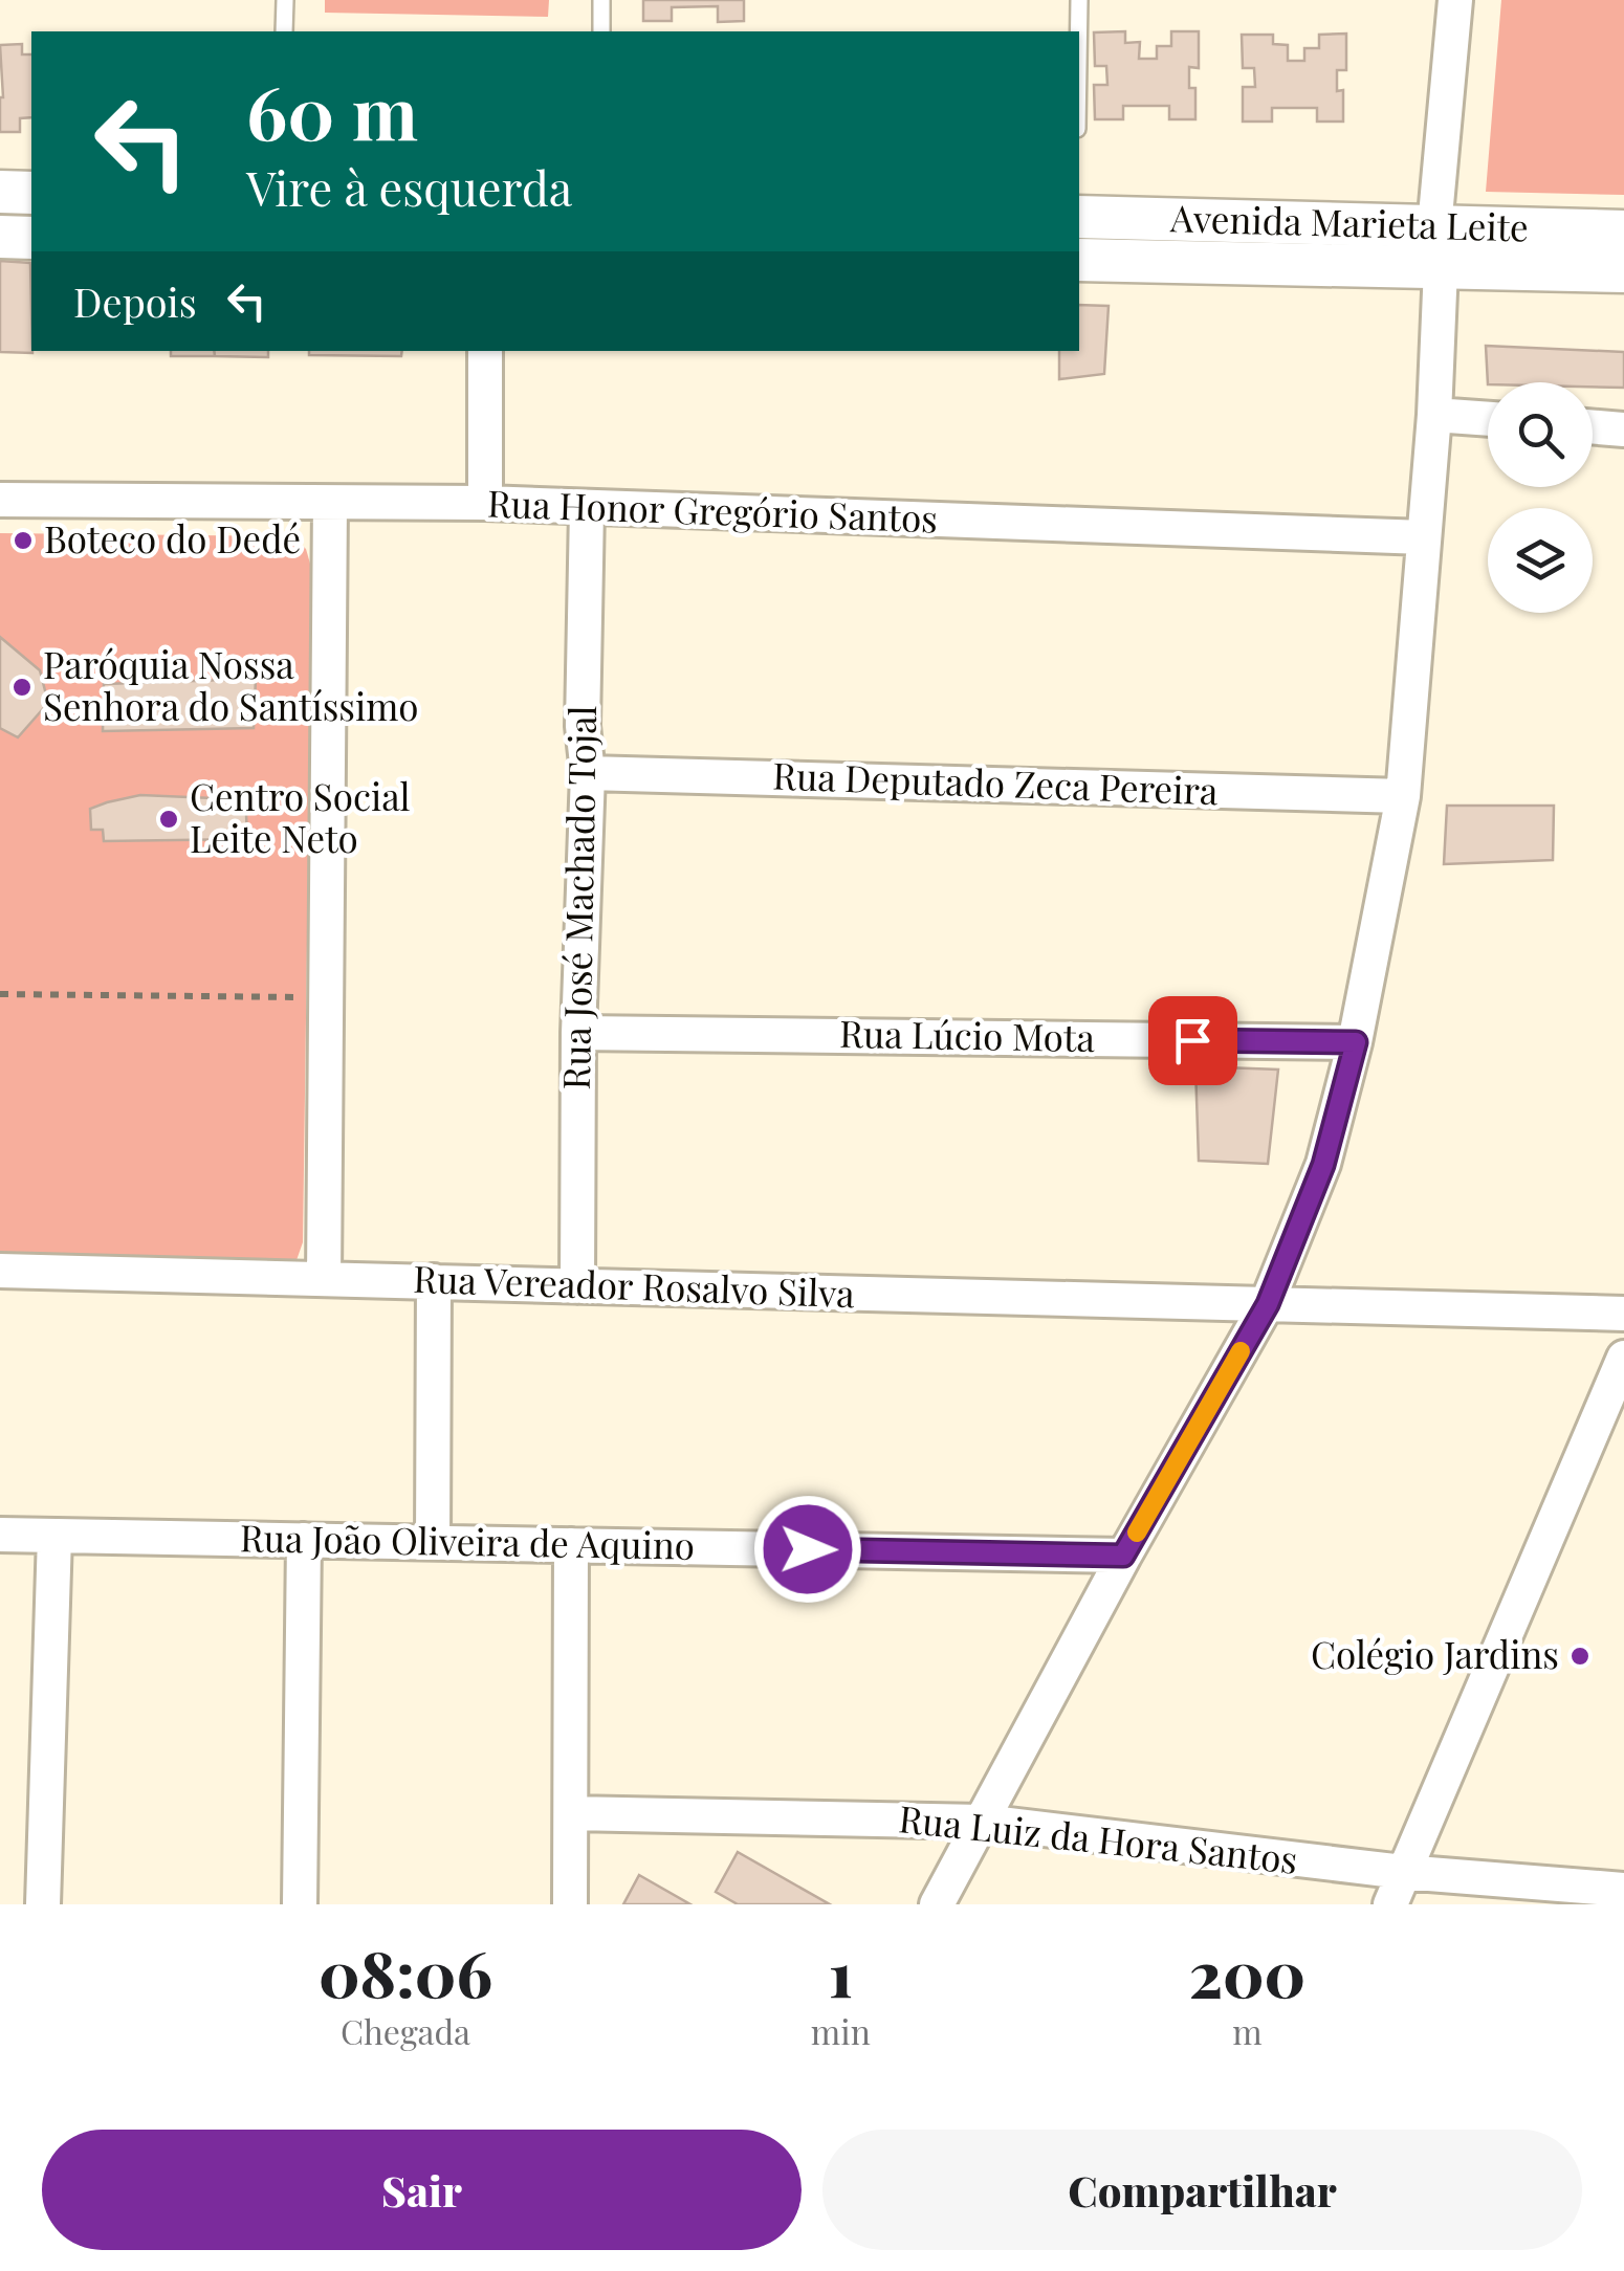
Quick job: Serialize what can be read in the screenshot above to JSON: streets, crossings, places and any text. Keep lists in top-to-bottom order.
{
  "streets": {
    "street": [
      "Avenida Marieta Leite",
      "Rua Honor Gregório Santos",
      "Rua Deputado Zeca Pereira",
      "Rua José Machado Tojal",
      "Rua Lúcio Mota",
      "Rua Vereador Rosalvo Silva",
      "Rua João Oliveira de Aquino",
      "Rua Luiz da Hora Santos"
    ]
  },
  "crossings": [
    ["Rua Honor Gregório Santos", "Rua José Machado Tojal"],
    ["Rua Deputado Zeca Pereira", "Rua José Machado Tojal"],
    ["Rua José Machado Tojal", "Rua Lúcio Mota"],
    ["Rua José Machado Tojal", "Rua Vereador Rosalvo Silva"]
  ],
  "places": [
    "Boteco do Dedé",
    "Paróquia Nossa Senhora do Santíssimo",
    "Centro Social Leite Neto",
    "Colégio Jardins"
  ],
  "page": {
    "turn": ["60 m", "Vire à esquerda"],
    "then": "Depois",
    "eta": [
      "08:06",
      "Chegada",
      "1",
      "min",
      "200",
      "m"
    ],
    "buttons": ["Sair", "Compartilhar"]
  }
}
